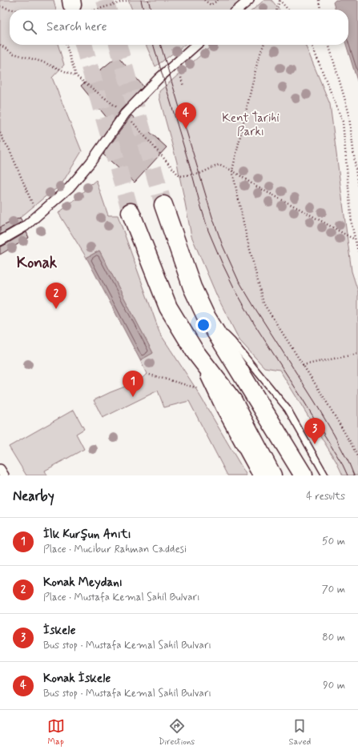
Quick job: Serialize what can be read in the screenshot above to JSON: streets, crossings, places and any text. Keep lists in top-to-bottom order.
{
  "districts": ["Konak"],
  "parks": ["Kent Tarihi Parkı"],
  "page": {
    "search": "Search here",
    "pins": [
      "4",
      "2",
      "1",
      "3"
    ],
    "heading": ["Nearby", "4 results"],
    "list": [
      {
        "mark": "1",
        "name": "İlk Kurşun Anıtı",
        "note": "Place · Mucibur Rahman Caddesi",
        "value": "50 m"
      },
      {
        "mark": "2",
        "name": "Konak Meydanı",
        "note": "Place · Mustafa Kemal Sahil Bulvarı",
        "value": "70 m"
      },
      {
        "mark": "3",
        "name": "İskele",
        "note": "Bus stop · Mustafa Kemal Sahil Bulvarı",
        "value": "80 m"
      },
      {
        "mark": "4",
        "name": "Konak İskele",
        "note": "Bus stop · Mustafa Kemal Sahil Bulvarı",
        "value": "90 m"
      }
    ],
    "nav": ["Map", "Directions", "Saved"]
  }
}
